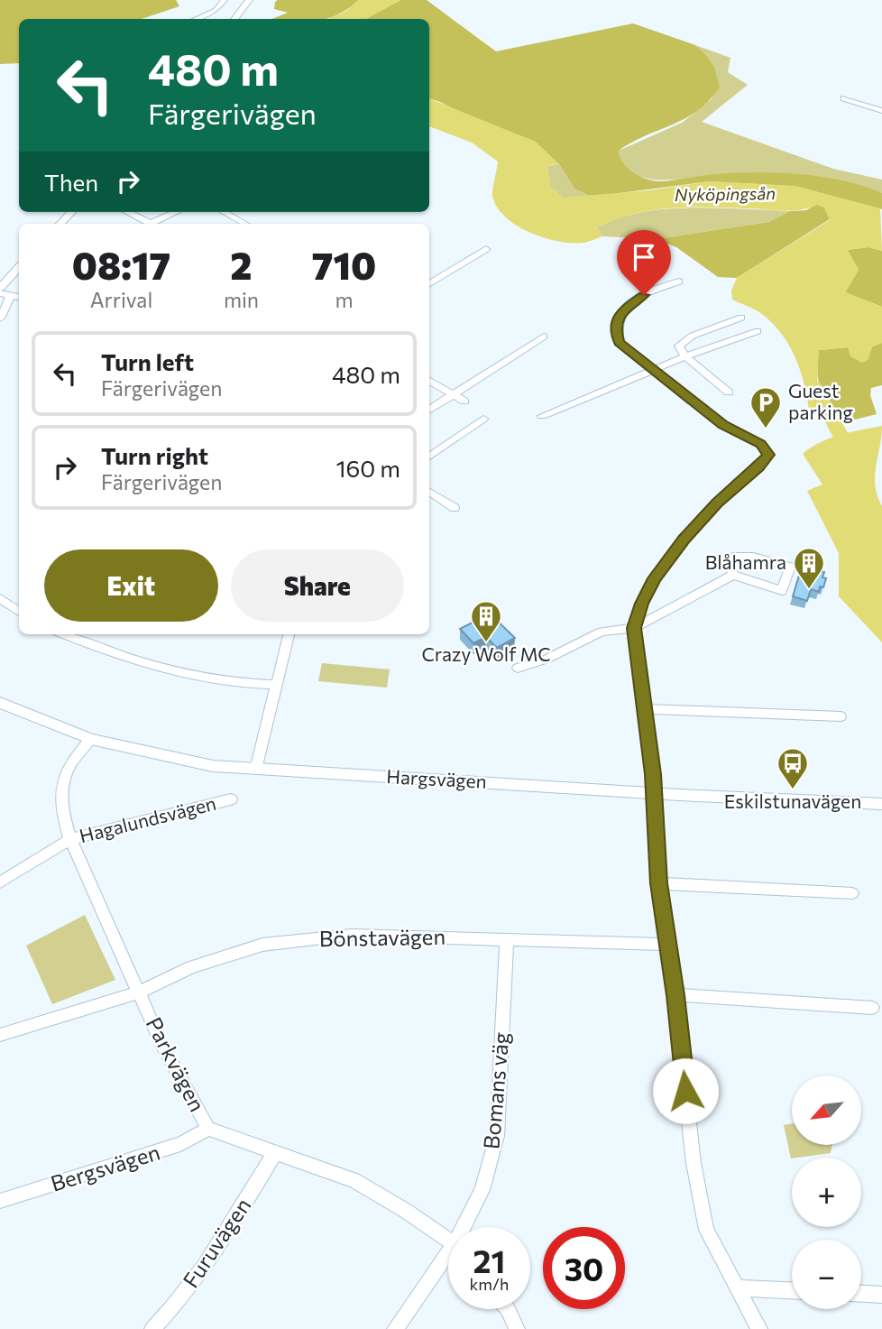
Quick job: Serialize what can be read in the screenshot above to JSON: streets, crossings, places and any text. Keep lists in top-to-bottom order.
{
  "streets": {
    "street": [
      "Hargsvägen",
      "Hagalundsvägen",
      "Bönstavägen",
      "Parkvägen",
      "Bomans väg",
      "Bergsvägen",
      "Furuvägen"
    ]
  },
  "crossings": [
    ["Hargsvägen", "Parkvägen"],
    ["Hagalundsvägen", "Parkvägen"],
    ["Bönstavägen", "Parkvägen"],
    ["Bönstavägen", "Bomans väg"],
    ["Parkvägen", "Bergsvägen"],
    ["Parkvägen", "Furuvägen"]
  ],
  "water": ["Nyköpingsån"],
  "places": {
    "parking": ["Guest parking"],
    "building": ["Blåhamra", "Crazy Wolf MC"],
    "bus stop": ["Eskilstunavägen"]
  },
  "north": "bottom left",
  "page": {
    "turn": ["480 m", "Färgerivägen"],
    "then": "Then",
    "eta": [
      "08:17",
      "Arrival",
      "2",
      "min",
      "710",
      "m"
    ],
    "list": [
      {
        "name": "Turn left",
        "note": "Färgerivägen",
        "value": "480 m"
      },
      {
        "name": "Turn right",
        "note": "Färgerivägen",
        "value": "160 m"
      }
    ],
    "buttons": ["Exit", "Share"],
    "map_buttons": ["+", "−"],
    "speed": "21 km/h",
    "limit": "30"
  }
}
